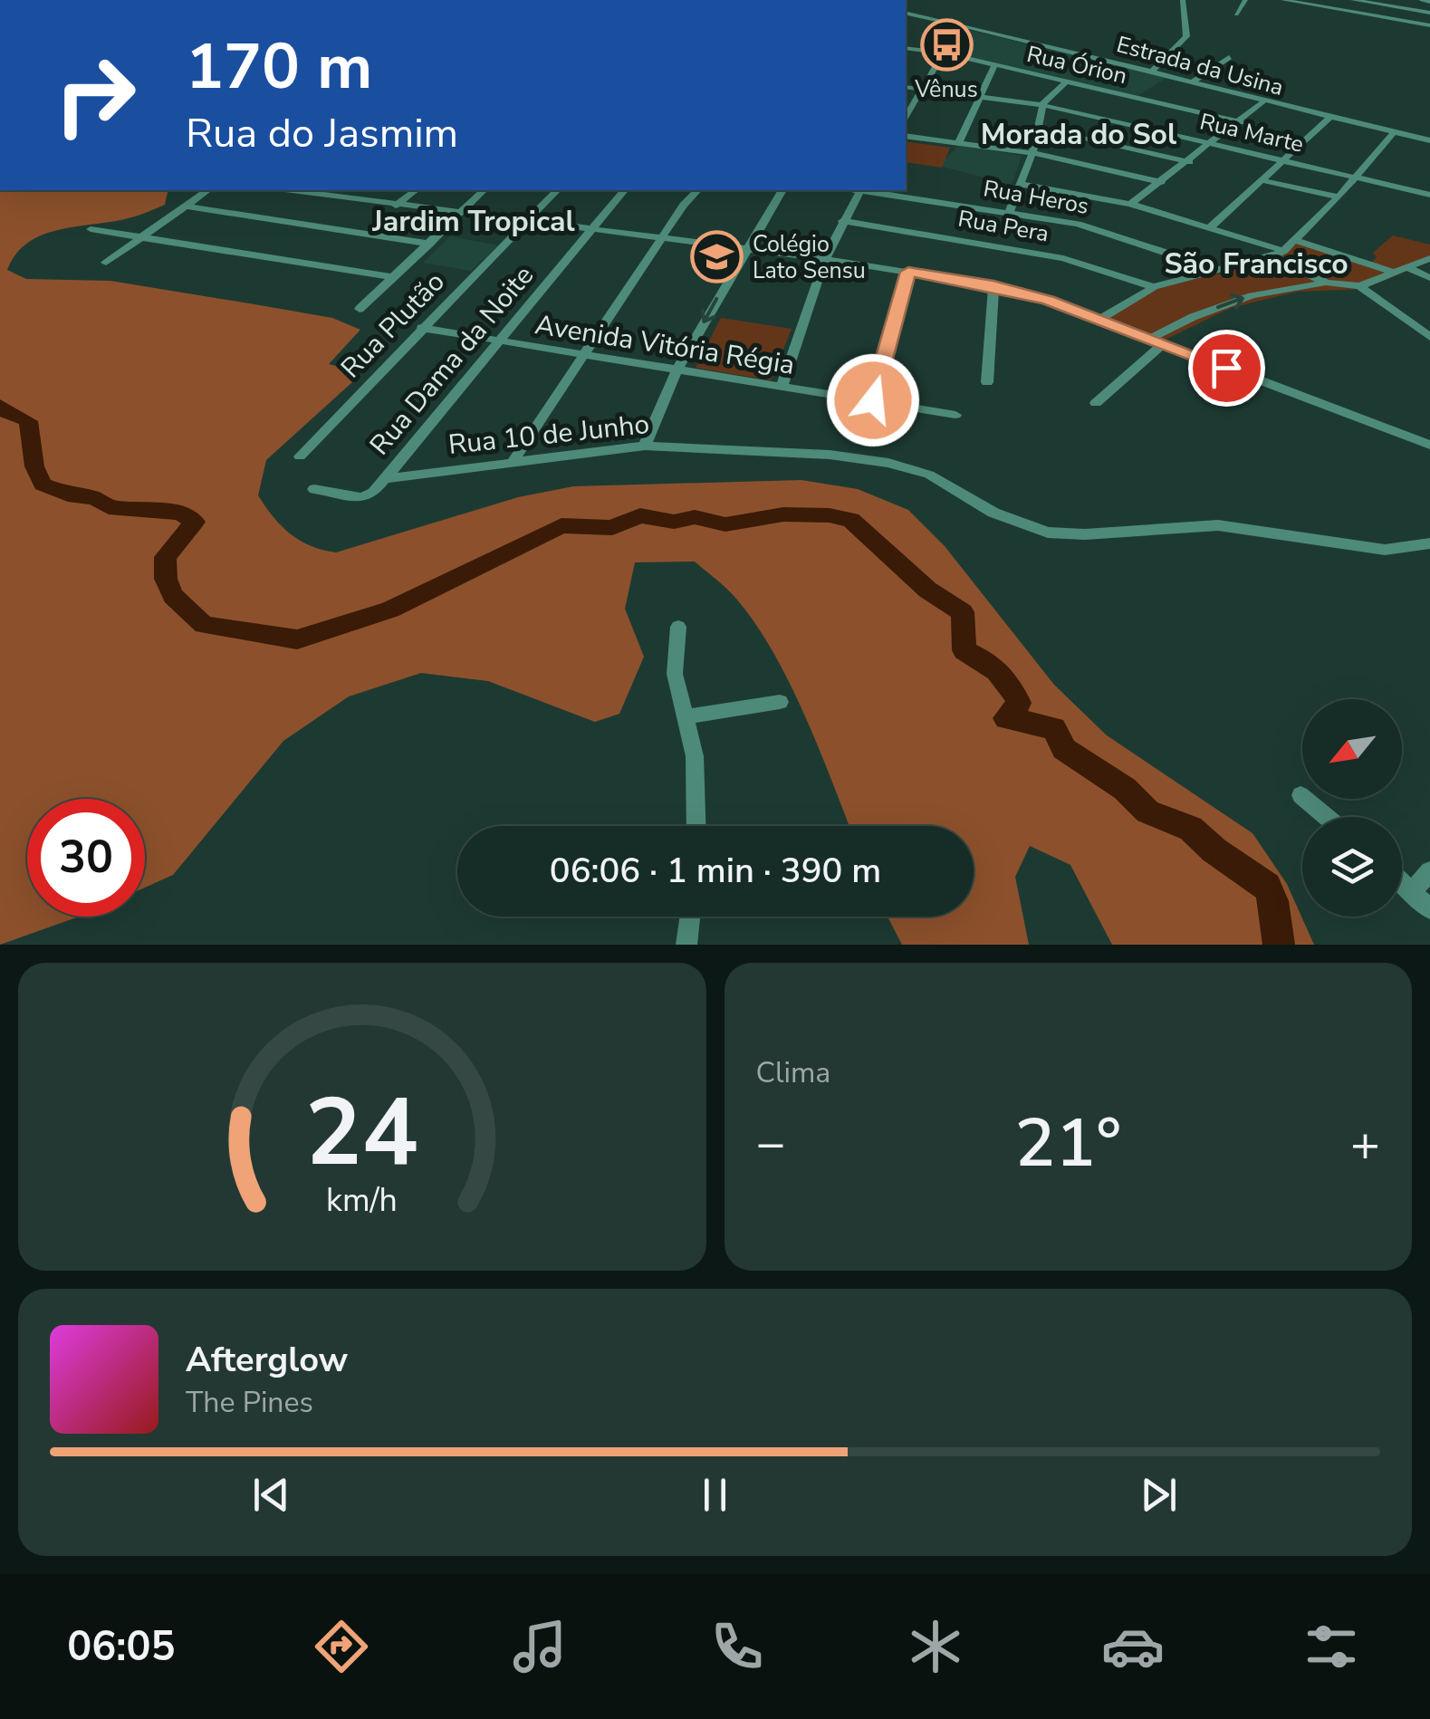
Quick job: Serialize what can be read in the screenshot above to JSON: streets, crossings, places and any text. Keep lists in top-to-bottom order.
{
  "streets": {
    "street": [
      "Rua Órion",
      "Estrada da Usina",
      "Rua Marte",
      "Rua Heros",
      "Rua Pera",
      "Rua Plutão",
      "Avenida Vitória Régia",
      "Rua Dama da Noite",
      "Rua 10 de Junho"
    ]
  },
  "crossings": [
    ["Rua Plutão", "Avenida Vitória Régia"],
    ["Avenida Vitória Régia", "Rua Dama da Noite"],
    ["Rua Dama da Noite", "Rua 10 de Junho"]
  ],
  "districts": ["Morada do Sol", "Jardim Tropical", "São Francisco"],
  "places": {
    "bus stop": ["Vênus"],
    "school or university": ["Colégio Lato Sensu"]
  },
  "north": "bottom left",
  "page": {
    "turn": ["170 m", "Rua do Jasmim"],
    "limit": "30",
    "trip": "06:06 · 1 min · 390 m",
    "tile": "Clima",
    "heat": ["−", "21°", "+"],
    "song": ["Afterglow", "The Pines"],
    "tabs": "06:05",
    "gauge": ["24", "km/h"]
  }
}
